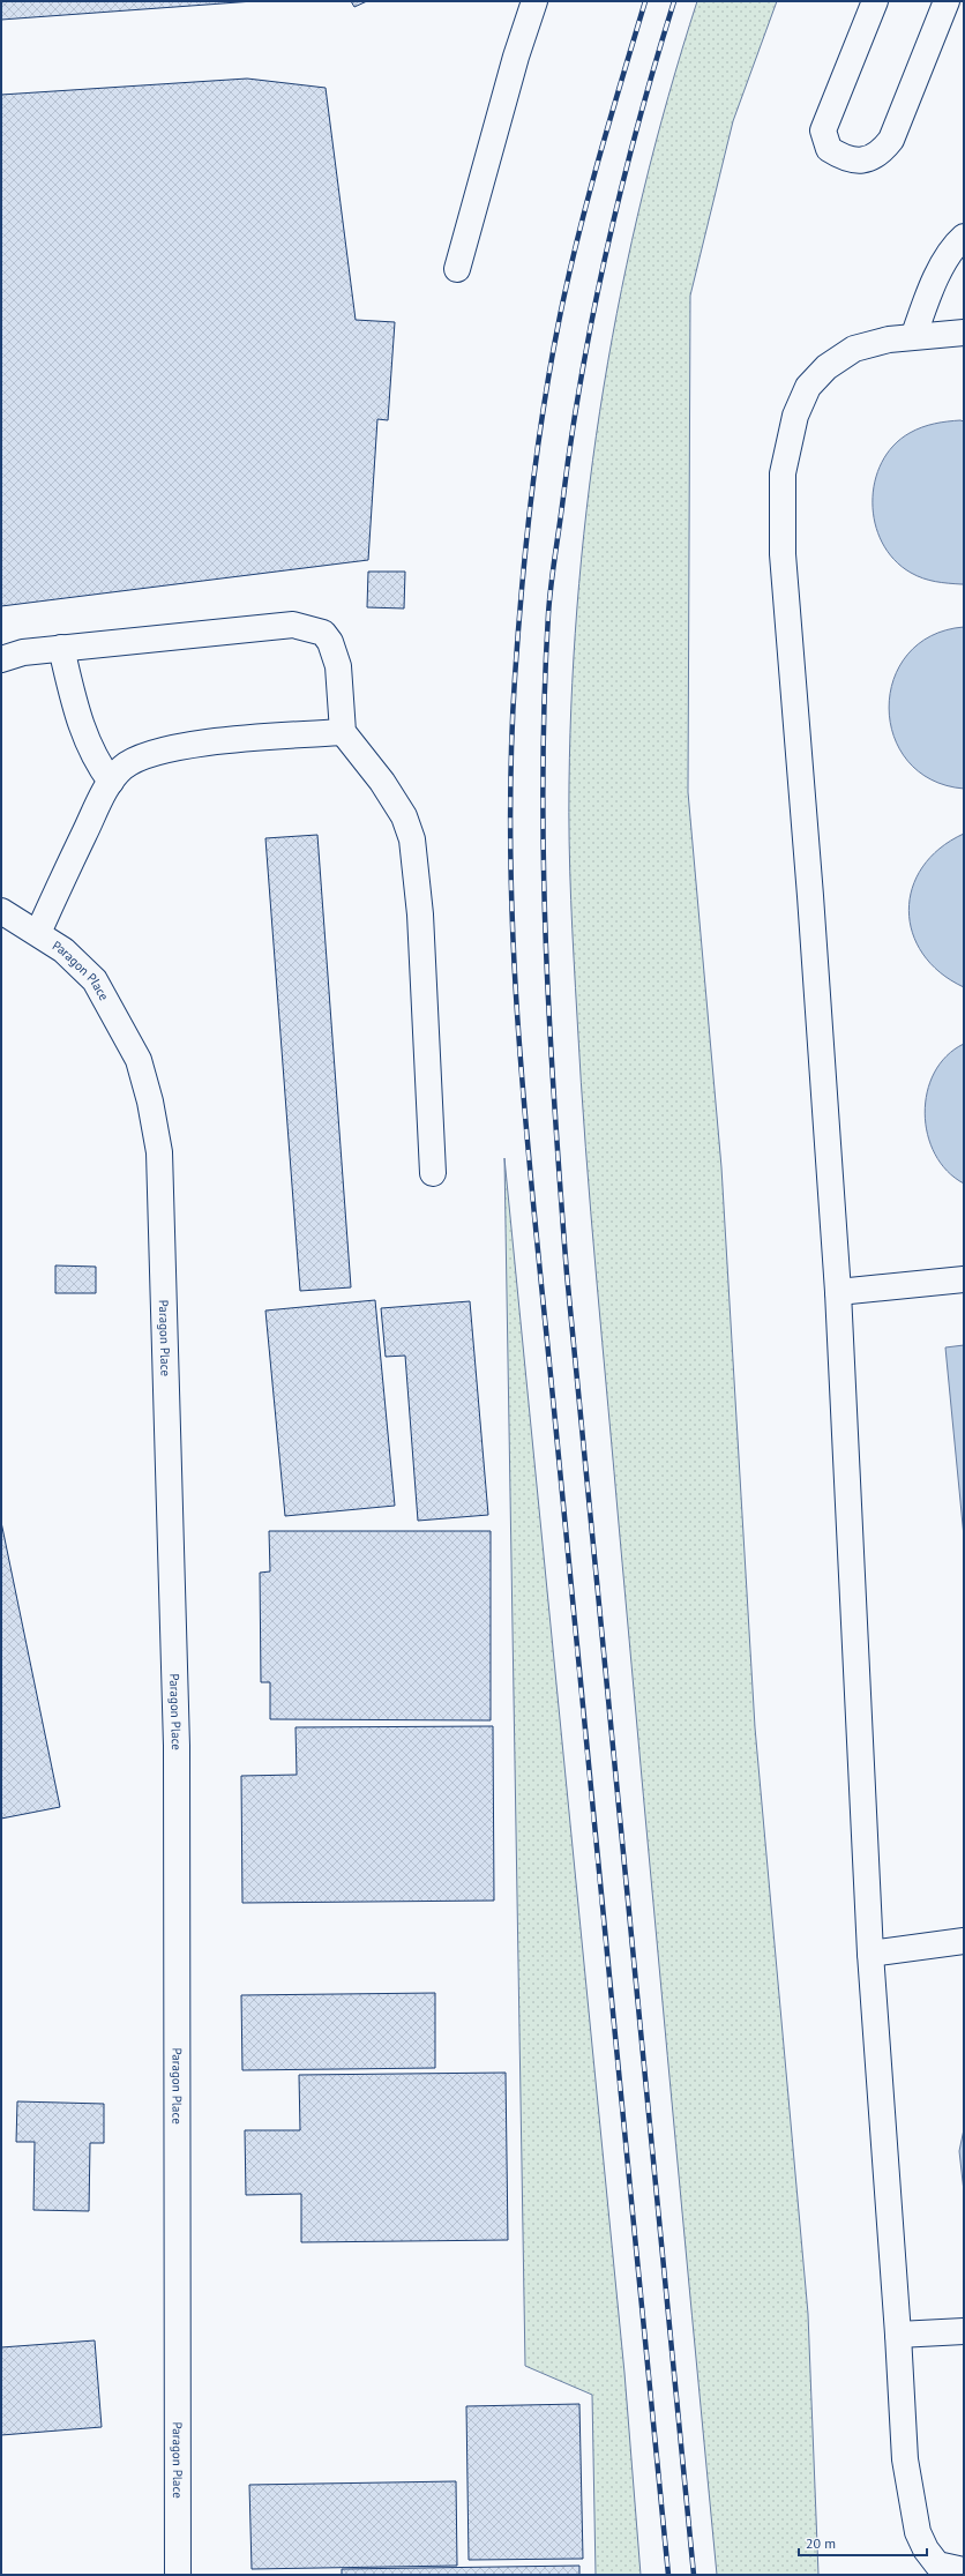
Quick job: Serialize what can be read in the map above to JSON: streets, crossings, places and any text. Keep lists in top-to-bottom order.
{
  "streets": {
    "lane": ["Paragon Place"]
  },
  "scale_bar": "20 m"
}
